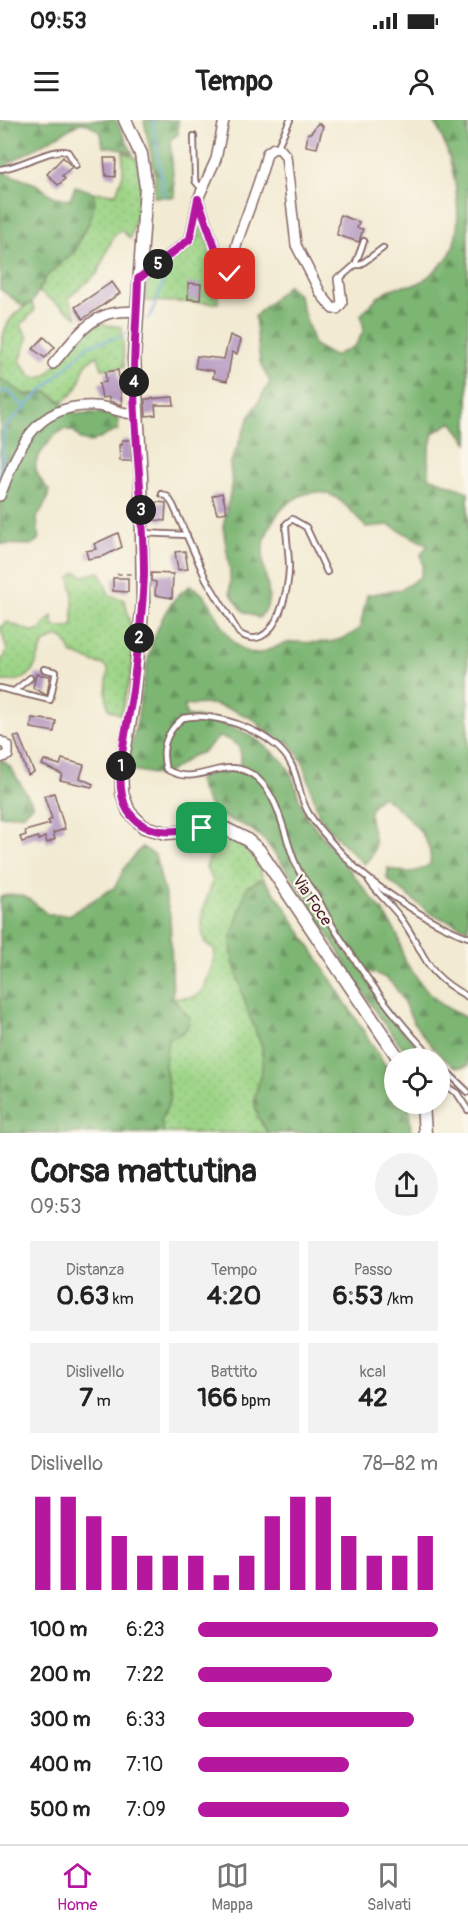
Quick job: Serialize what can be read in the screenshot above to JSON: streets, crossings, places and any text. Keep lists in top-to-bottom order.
{
  "streets": {
    "main road": ["Via Foce"]
  },
  "page": {
    "status": "09:53",
    "header": "Tempo",
    "pins": [
      "5",
      "4",
      "3",
      "2",
      "1"
    ],
    "heading": ["Corsa mattutina", "09:53"],
    "stats": [
      ["Distanza", "0.63 km"],
      ["Tempo", "4:20"],
      ["Passo", "6:53 /km"],
      ["Dislivello", "7 m"],
      ["Battito", "166 bpm"],
      ["kcal", "42"]
    ],
    "chart": ["Dislivello", "78–82 m"],
    "list": [
      {
        "name": "100 m",
        "note": "6:23"
      },
      {
        "name": "200 m",
        "note": "7:22"
      },
      {
        "name": "300 m",
        "note": "6:33"
      },
      {
        "name": "400 m",
        "note": "7:10"
      },
      {
        "name": "500 m",
        "note": "7:09"
      }
    ],
    "tabs": ["Home", "Mappa", "Salvati"]
  }
}
